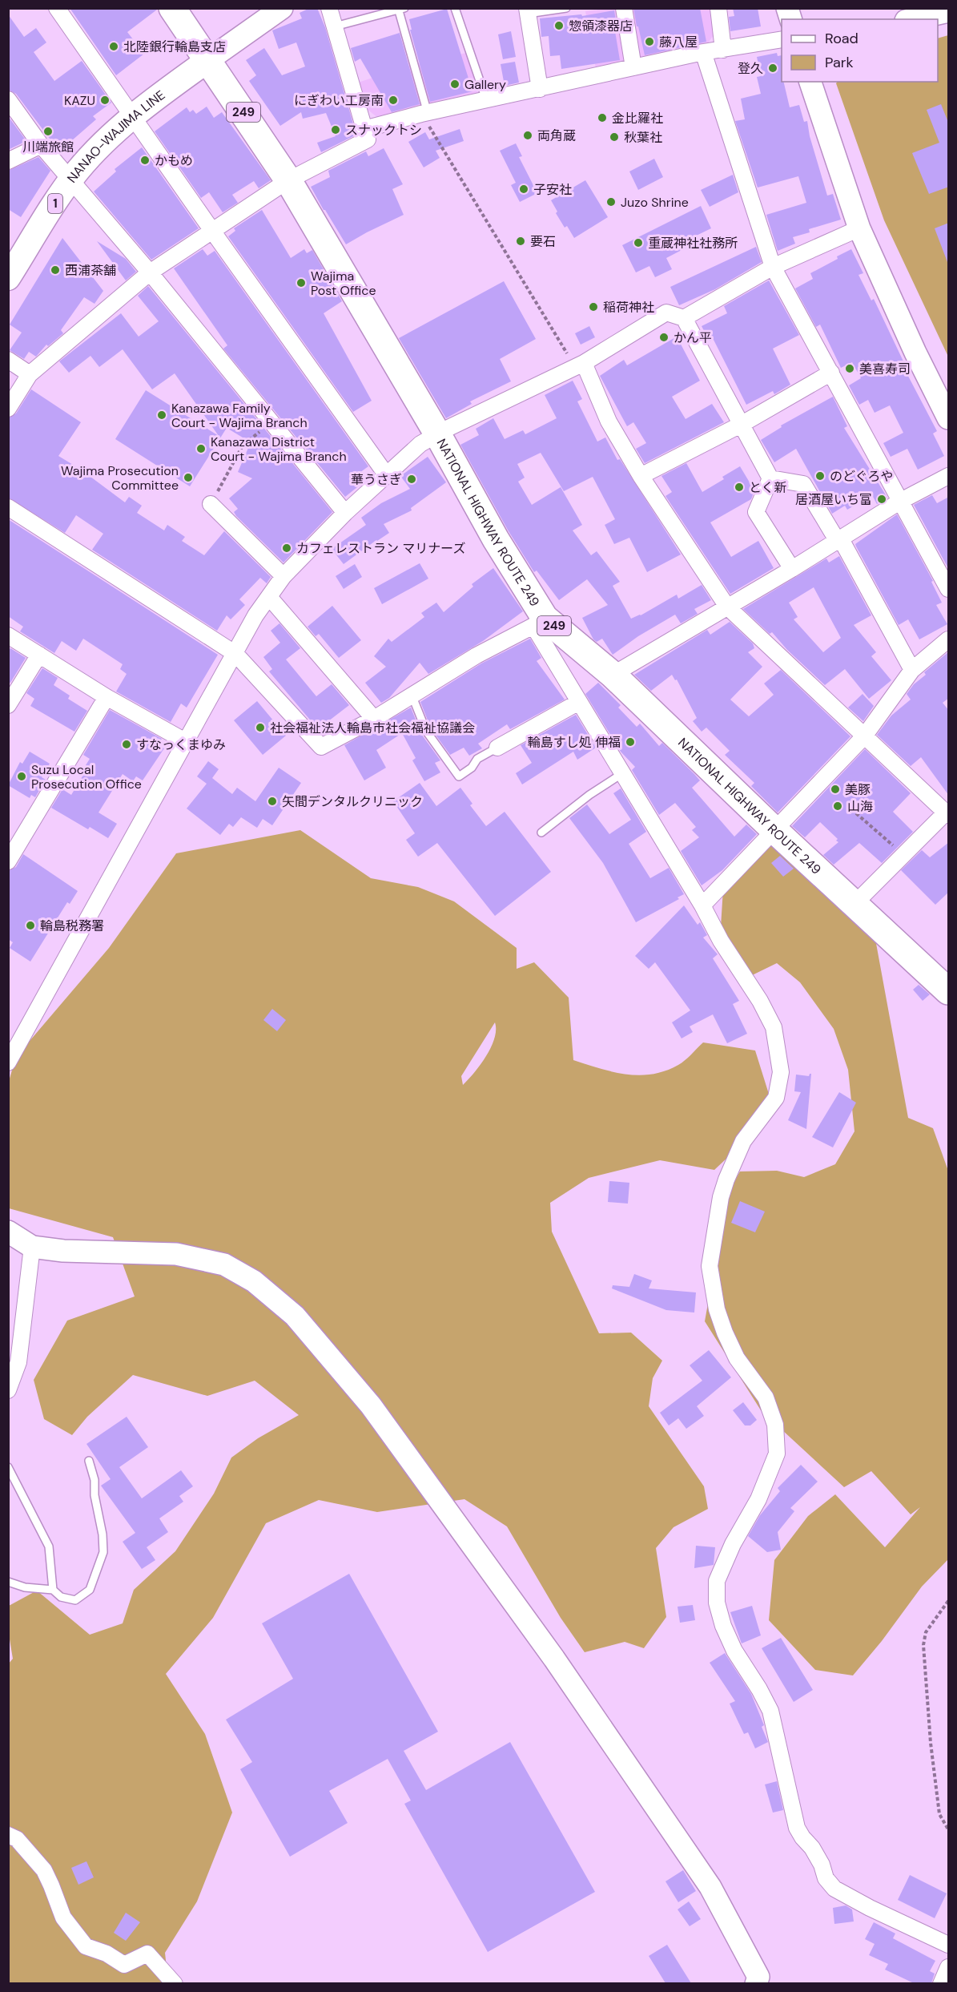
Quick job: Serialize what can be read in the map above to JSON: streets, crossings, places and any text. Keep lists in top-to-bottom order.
{
  "streets": {
    "highway": ["249", "NATIONAL HIGHWAY ROUTE 249"],
    "main road": ["NANAO-WAJIMA LINE", "1"]
  },
  "crossings": [
    ["NANAO-WAJIMA LINE", "NATIONAL HIGHWAY ROUTE 249"]
  ],
  "places": [
    "惣領漆器店",
    "藤八屋",
    "北陸銀行輪島支店",
    "登久",
    "Gallery",
    "KAZU",
    "にぎわい工房南",
    "金比羅社",
    "スナックトシ",
    "川端旅館",
    "両角蔵",
    "秋葉社",
    "かもめ",
    "子安社",
    "Juzo Shrine",
    "要石",
    "重蔵神社社務所",
    "西浦茶舗",
    "Wajima Post Office",
    "稲荷神社",
    "かん平",
    "美喜寿司",
    "Kanazawa Family Court - Wajima Branch",
    "Kanazawa District Court - Wajima Branch",
    "のどぐろや",
    "Wajima Prosecution Committee",
    "華うさぎ",
    "とく新",
    "居酒屋いち富",
    "カフェレストラン マリナーズ",
    "社会福祉法人輪島市社会福祉協議会",
    "輪島すし処 伸福",
    "すなっくまゆみ",
    "Suzu Local Prosecution Office",
    "美豚",
    "矢間デンタルクリニック",
    "山海",
    "輪島税務署"
  ],
  "legend": ["Road", "Park"]
}
